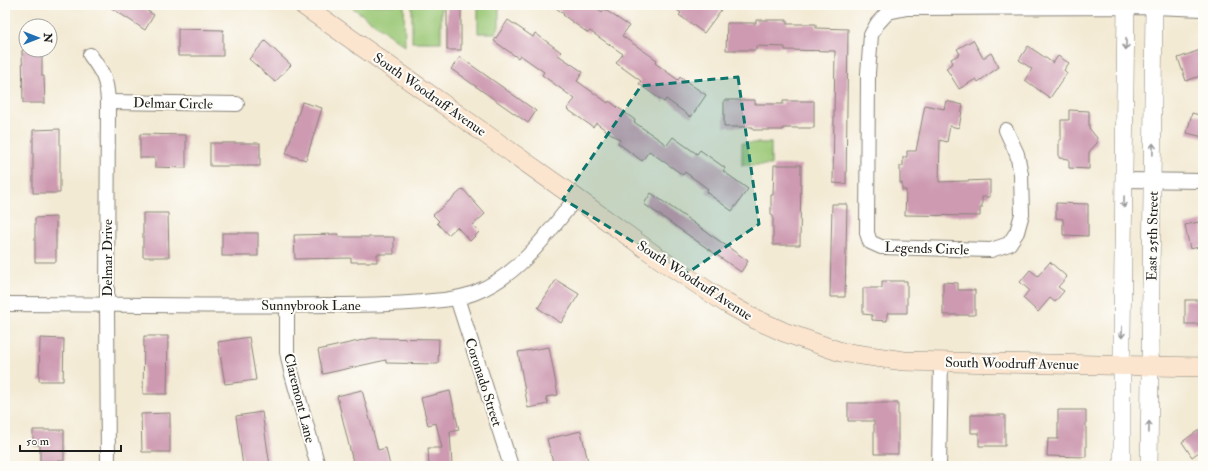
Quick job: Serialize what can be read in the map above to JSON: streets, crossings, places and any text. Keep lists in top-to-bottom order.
{
  "streets": {
    "main road": ["South Woodruff Avenue"],
    "street": [
      "Delmar Circle",
      "East 25th Street",
      "Legends Circle",
      "Delmar Drive",
      "Sunnybrook Lane",
      "Coronado Street",
      "Claremont Lane"
    ]
  },
  "crossings": [
    ["South Woodruff Avenue", "East 25th Street"],
    ["South Woodruff Avenue", "Sunnybrook Lane"],
    ["Delmar Circle", "Delmar Drive"],
    ["East 25th Street", "Legends Circle"],
    ["Delmar Drive", "Sunnybrook Lane"],
    ["Sunnybrook Lane", "Coronado Street"],
    ["Sunnybrook Lane", "Claremont Lane"]
  ],
  "scale_bar": "50 m",
  "north": "right"
}
